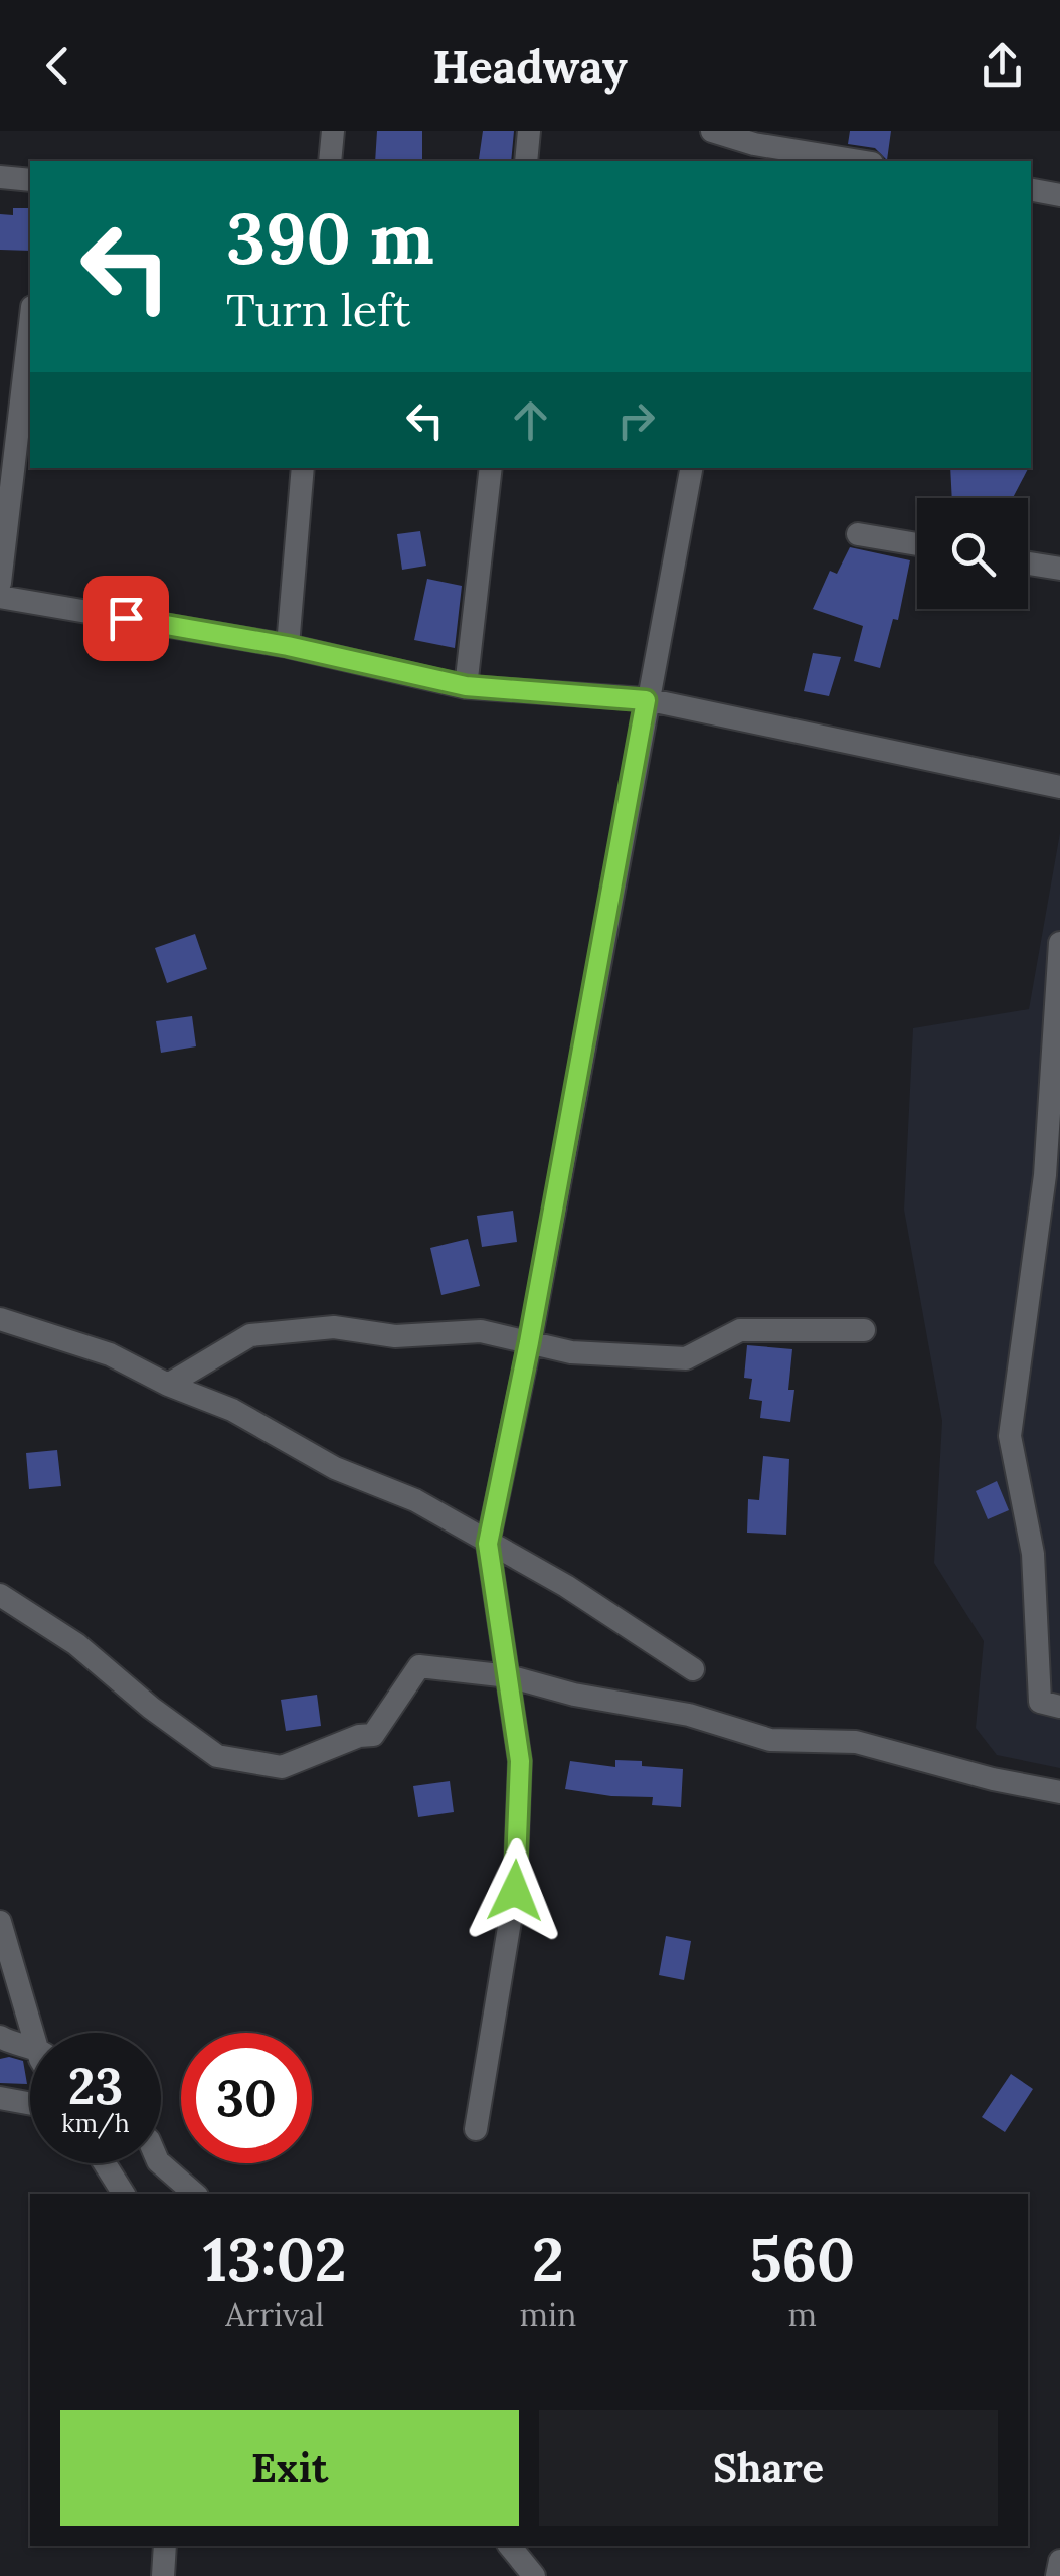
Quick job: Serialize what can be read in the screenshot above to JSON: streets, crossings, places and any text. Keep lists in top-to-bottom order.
{
  "page": {
    "header": "Headway",
    "turn": ["390 m", "Turn left"],
    "speed": "23 km/h",
    "limit": "30",
    "eta": [
      "13:02",
      "Arrival",
      "2",
      "min",
      "560",
      "m"
    ],
    "buttons": ["Exit", "Share"]
  }
}
